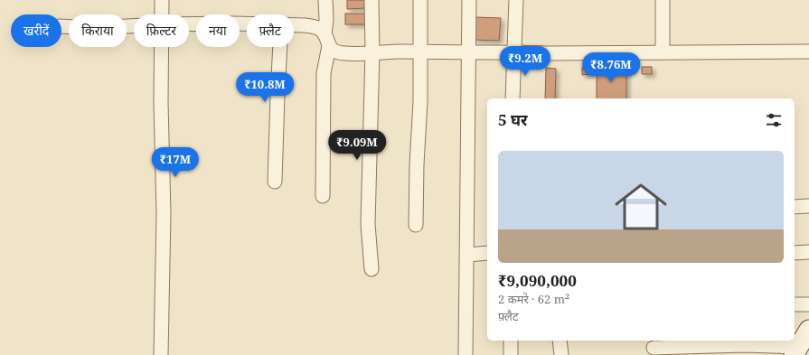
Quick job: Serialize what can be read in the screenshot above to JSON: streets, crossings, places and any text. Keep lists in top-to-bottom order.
{
  "page": {
    "chip": [
      "खरीदें",
      "किराया",
      "फ़िल्टर",
      "नया",
      "फ़्लैट"
    ],
    "price": [
      "₹9.2M",
      "₹8.76M",
      "₹10.8M",
      "₹9.09M",
      "₹17M"
    ],
    "heading": "5 घर",
    "list": [
      {
        "name": "₹9,090,000",
        "note": "2 कमरे · 62 m² · फ़्लैट"
      }
    ]
  }
}
